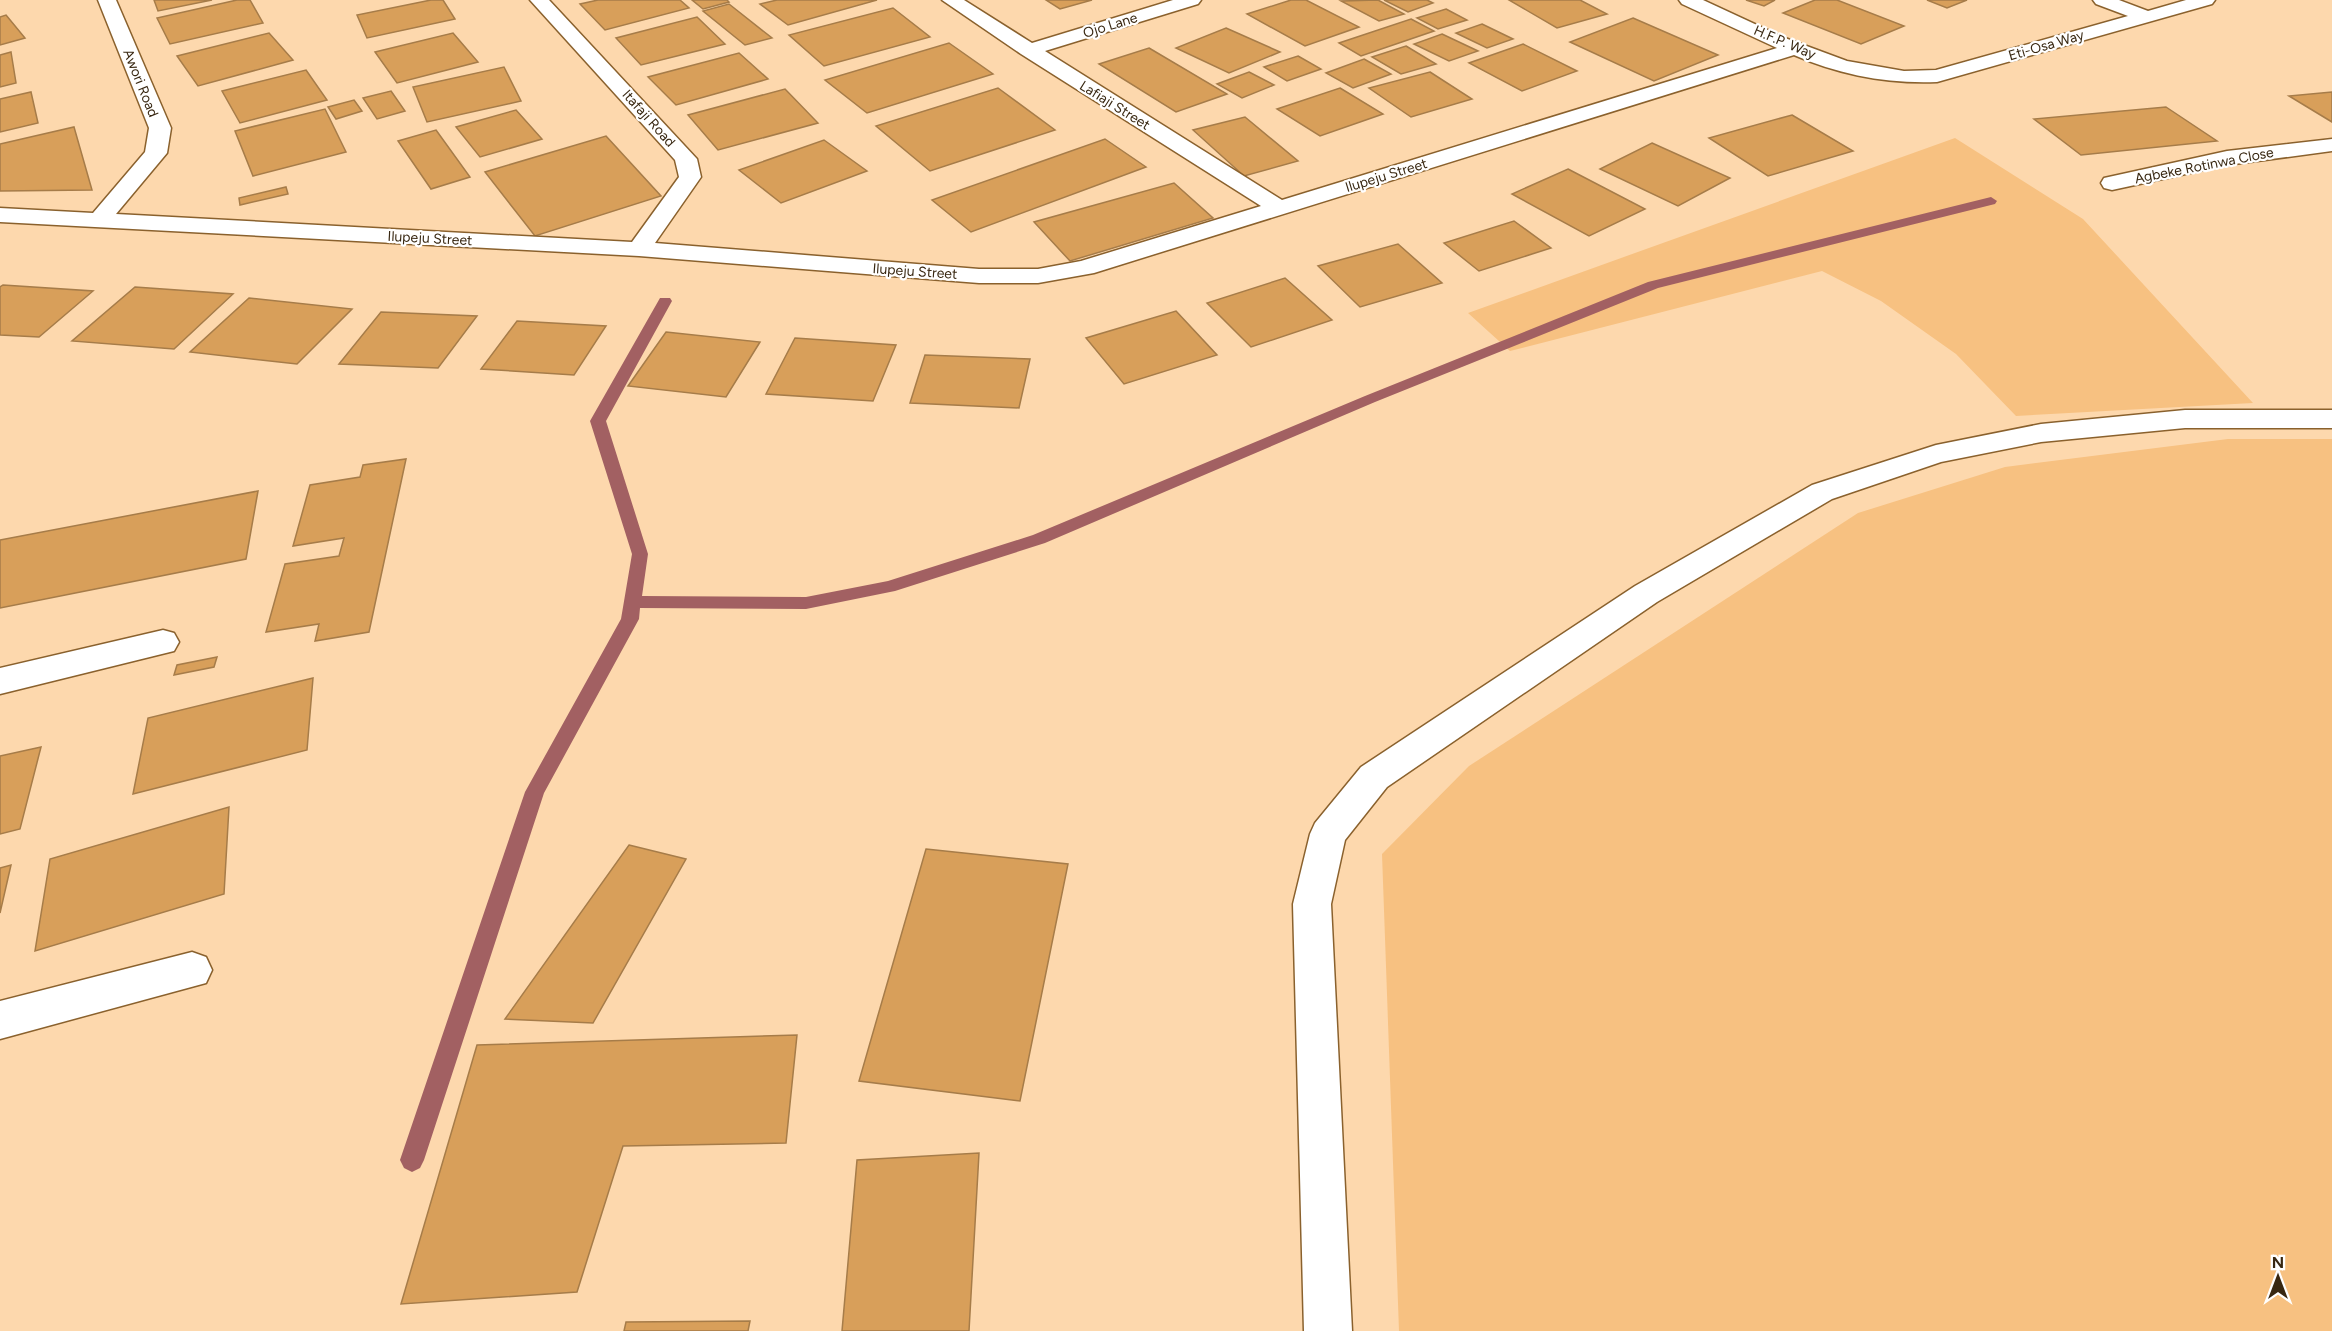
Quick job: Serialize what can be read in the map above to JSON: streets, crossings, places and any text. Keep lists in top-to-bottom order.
{
  "streets": {
    "street": [
      "Ojo Lane",
      "H.F.P. Way",
      "Eti-Osa Way",
      "Awori Road",
      "Lafiaji Street",
      "Itafaji Road",
      "Agbeke Rotinwa Close",
      "Ilupeju Street"
    ]
  },
  "crossings": [
    ["Ojo Lane", "Lafiaji Street"],
    ["H.F.P. Way", "Eti-Osa Way"],
    ["H.F.P. Way", "Ilupeju Street"],
    ["Awori Road", "Ilupeju Street"],
    ["Lafiaji Street", "Ilupeju Street"],
    ["Itafaji Road", "Ilupeju Street"]
  ],
  "north": "top"
}
